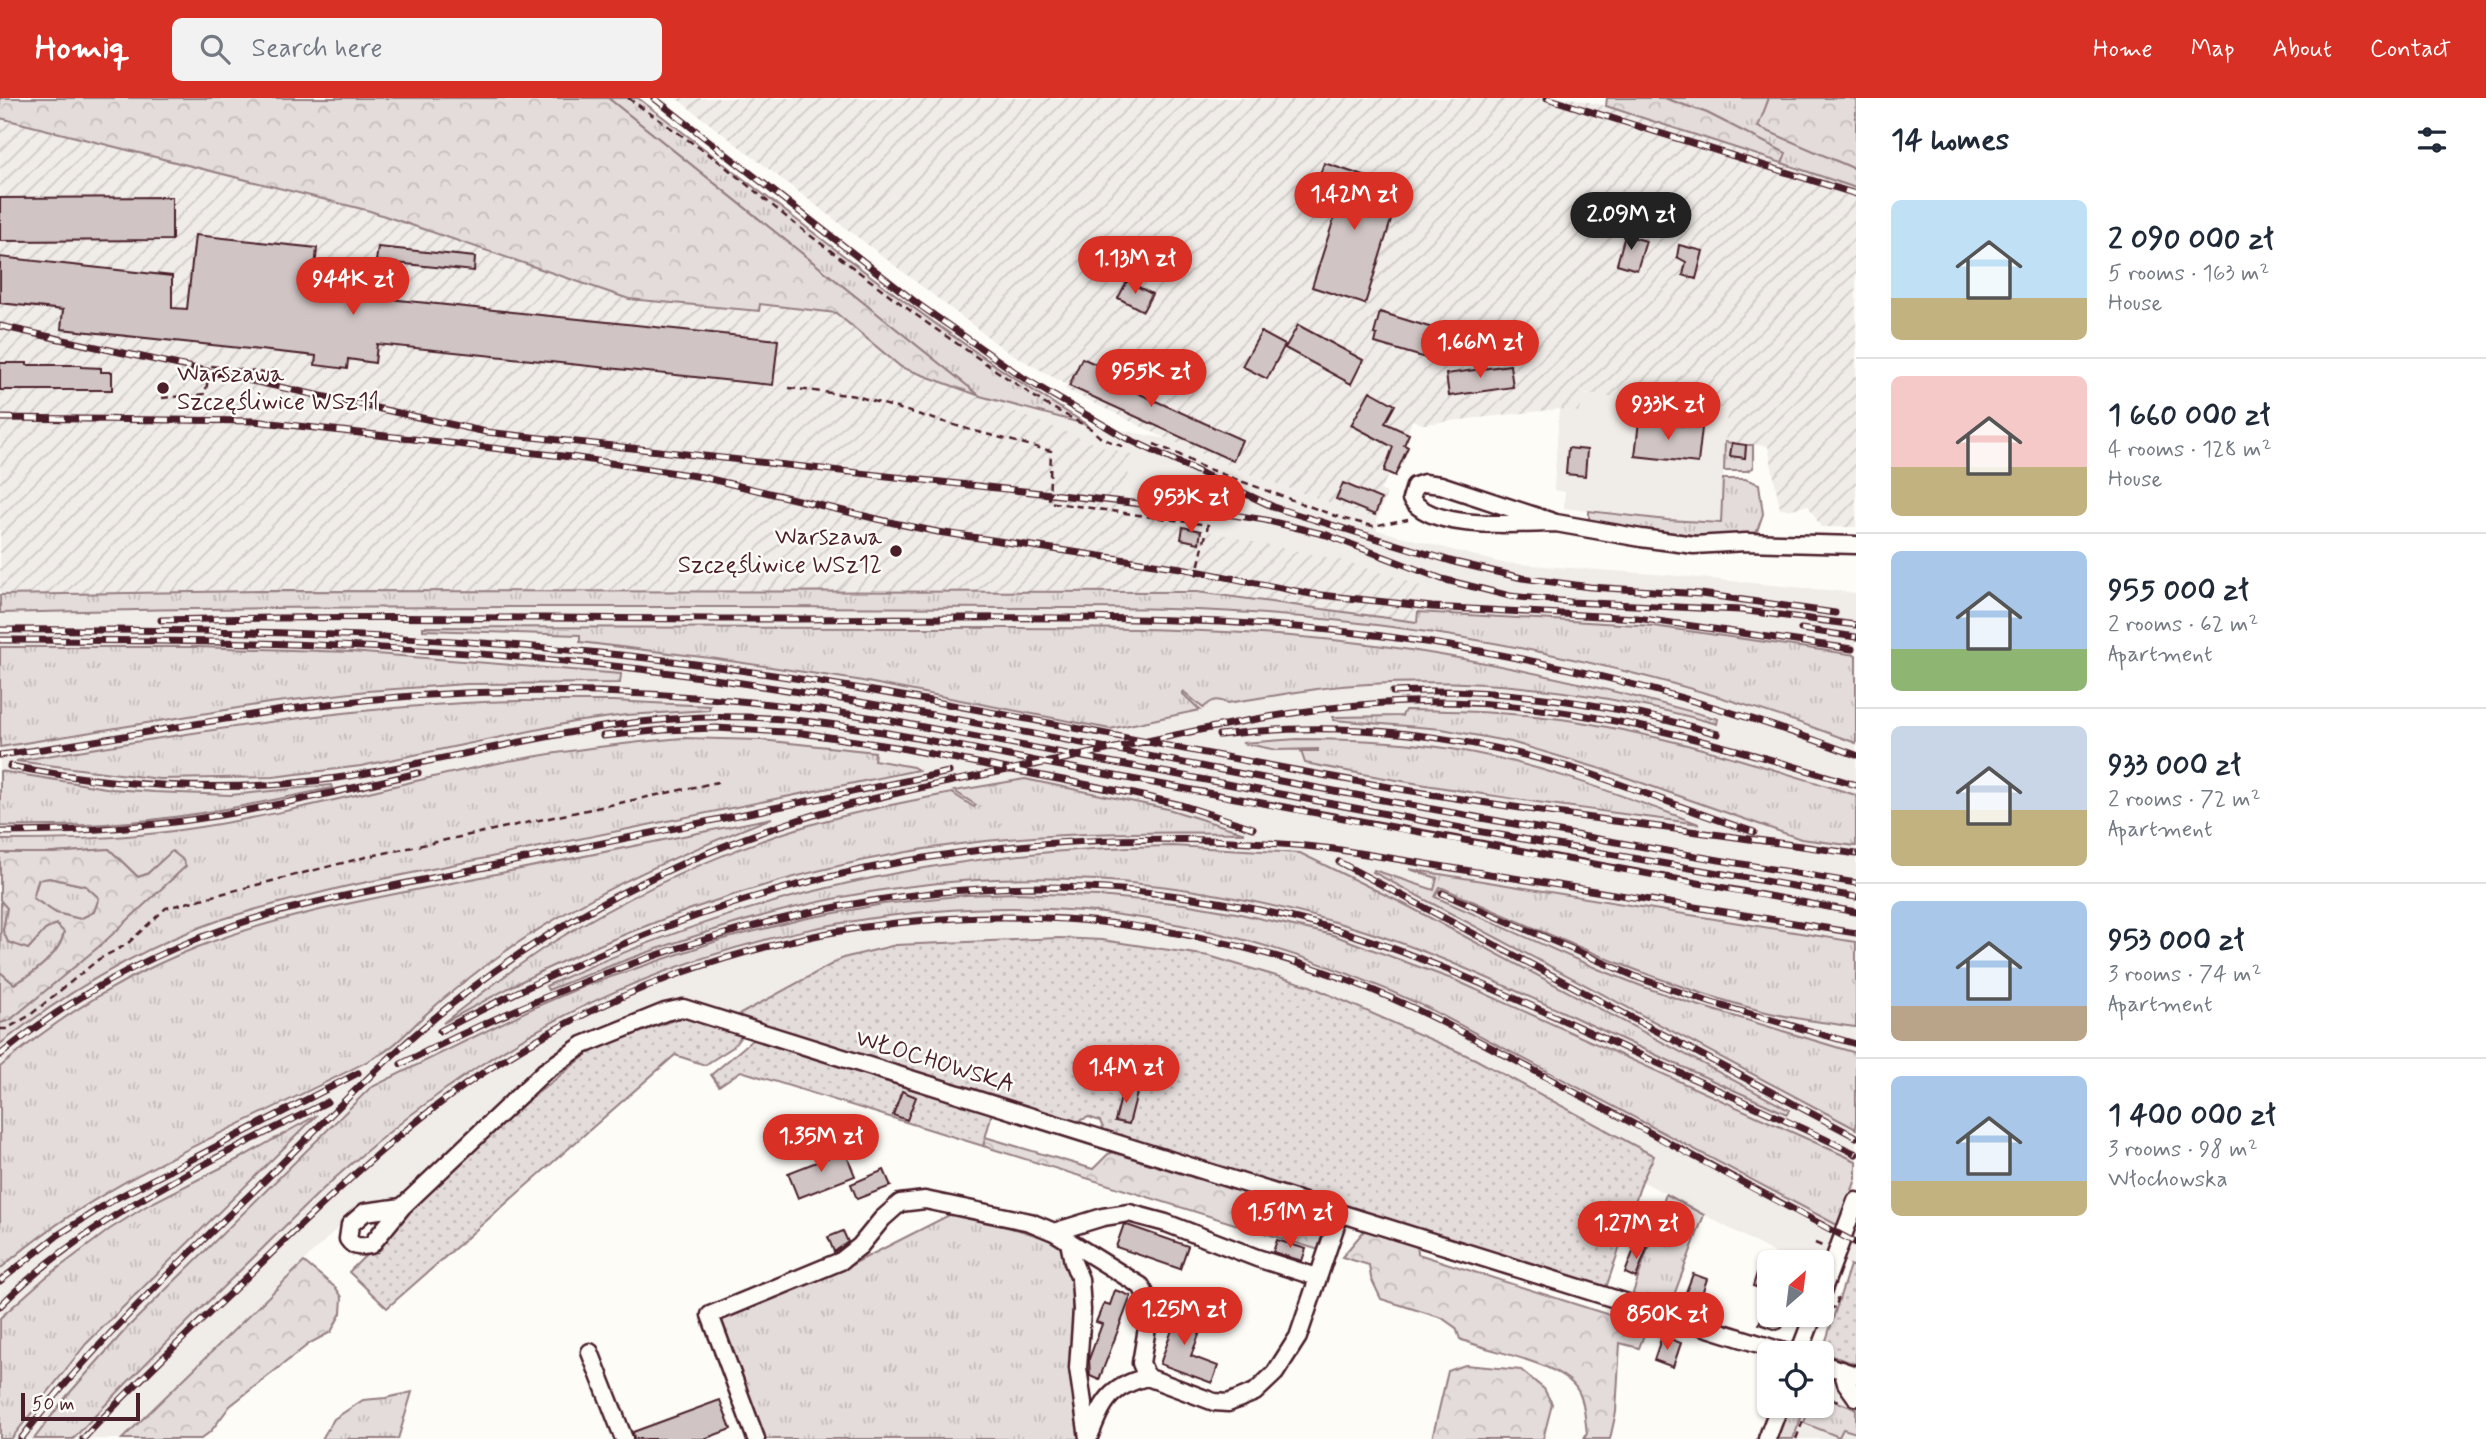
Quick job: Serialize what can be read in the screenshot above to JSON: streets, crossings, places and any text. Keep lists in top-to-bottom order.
{
  "streets": {
    "street": ["WŁOCHOWSKA"]
  },
  "places": ["Warszawa Szczęśliwice WSz11", "Warszawa Szczęśliwice WSz12"],
  "scale_bar": "50 m",
  "north": "top right",
  "page": {
    "header": "Homiq",
    "search": "Search here",
    "nav": [
      "Home",
      "Map",
      "About",
      "Contact"
    ],
    "heading": "14 homes",
    "price": [
      "1.42M zł",
      "2.09M zł",
      "1.13M zł",
      "944K zł",
      "1.66M zł",
      "955K zł",
      "933K zł",
      "953K zł",
      "1.4M zł",
      "1.35M zł",
      "1.51M zł",
      "1.27M zł",
      "1.25M zł",
      "850K zł"
    ],
    "list": [
      {
        "name": "2 090 000 zł",
        "note": "5 rooms · 163 m² · House"
      },
      {
        "name": "1 660 000 zł",
        "note": "4 rooms · 128 m² · House"
      },
      {
        "name": "955 000 zł",
        "note": "2 rooms · 62 m² · Apartment"
      },
      {
        "name": "933 000 zł",
        "note": "2 rooms · 72 m² · Apartment"
      },
      {
        "name": "953 000 zł",
        "note": "3 rooms · 74 m² · Apartment"
      },
      {
        "name": "1 400 000 zł",
        "note": "3 rooms · 98 m² · Włochowska"
      }
    ],
    "scale": "50 m"
  }
}
